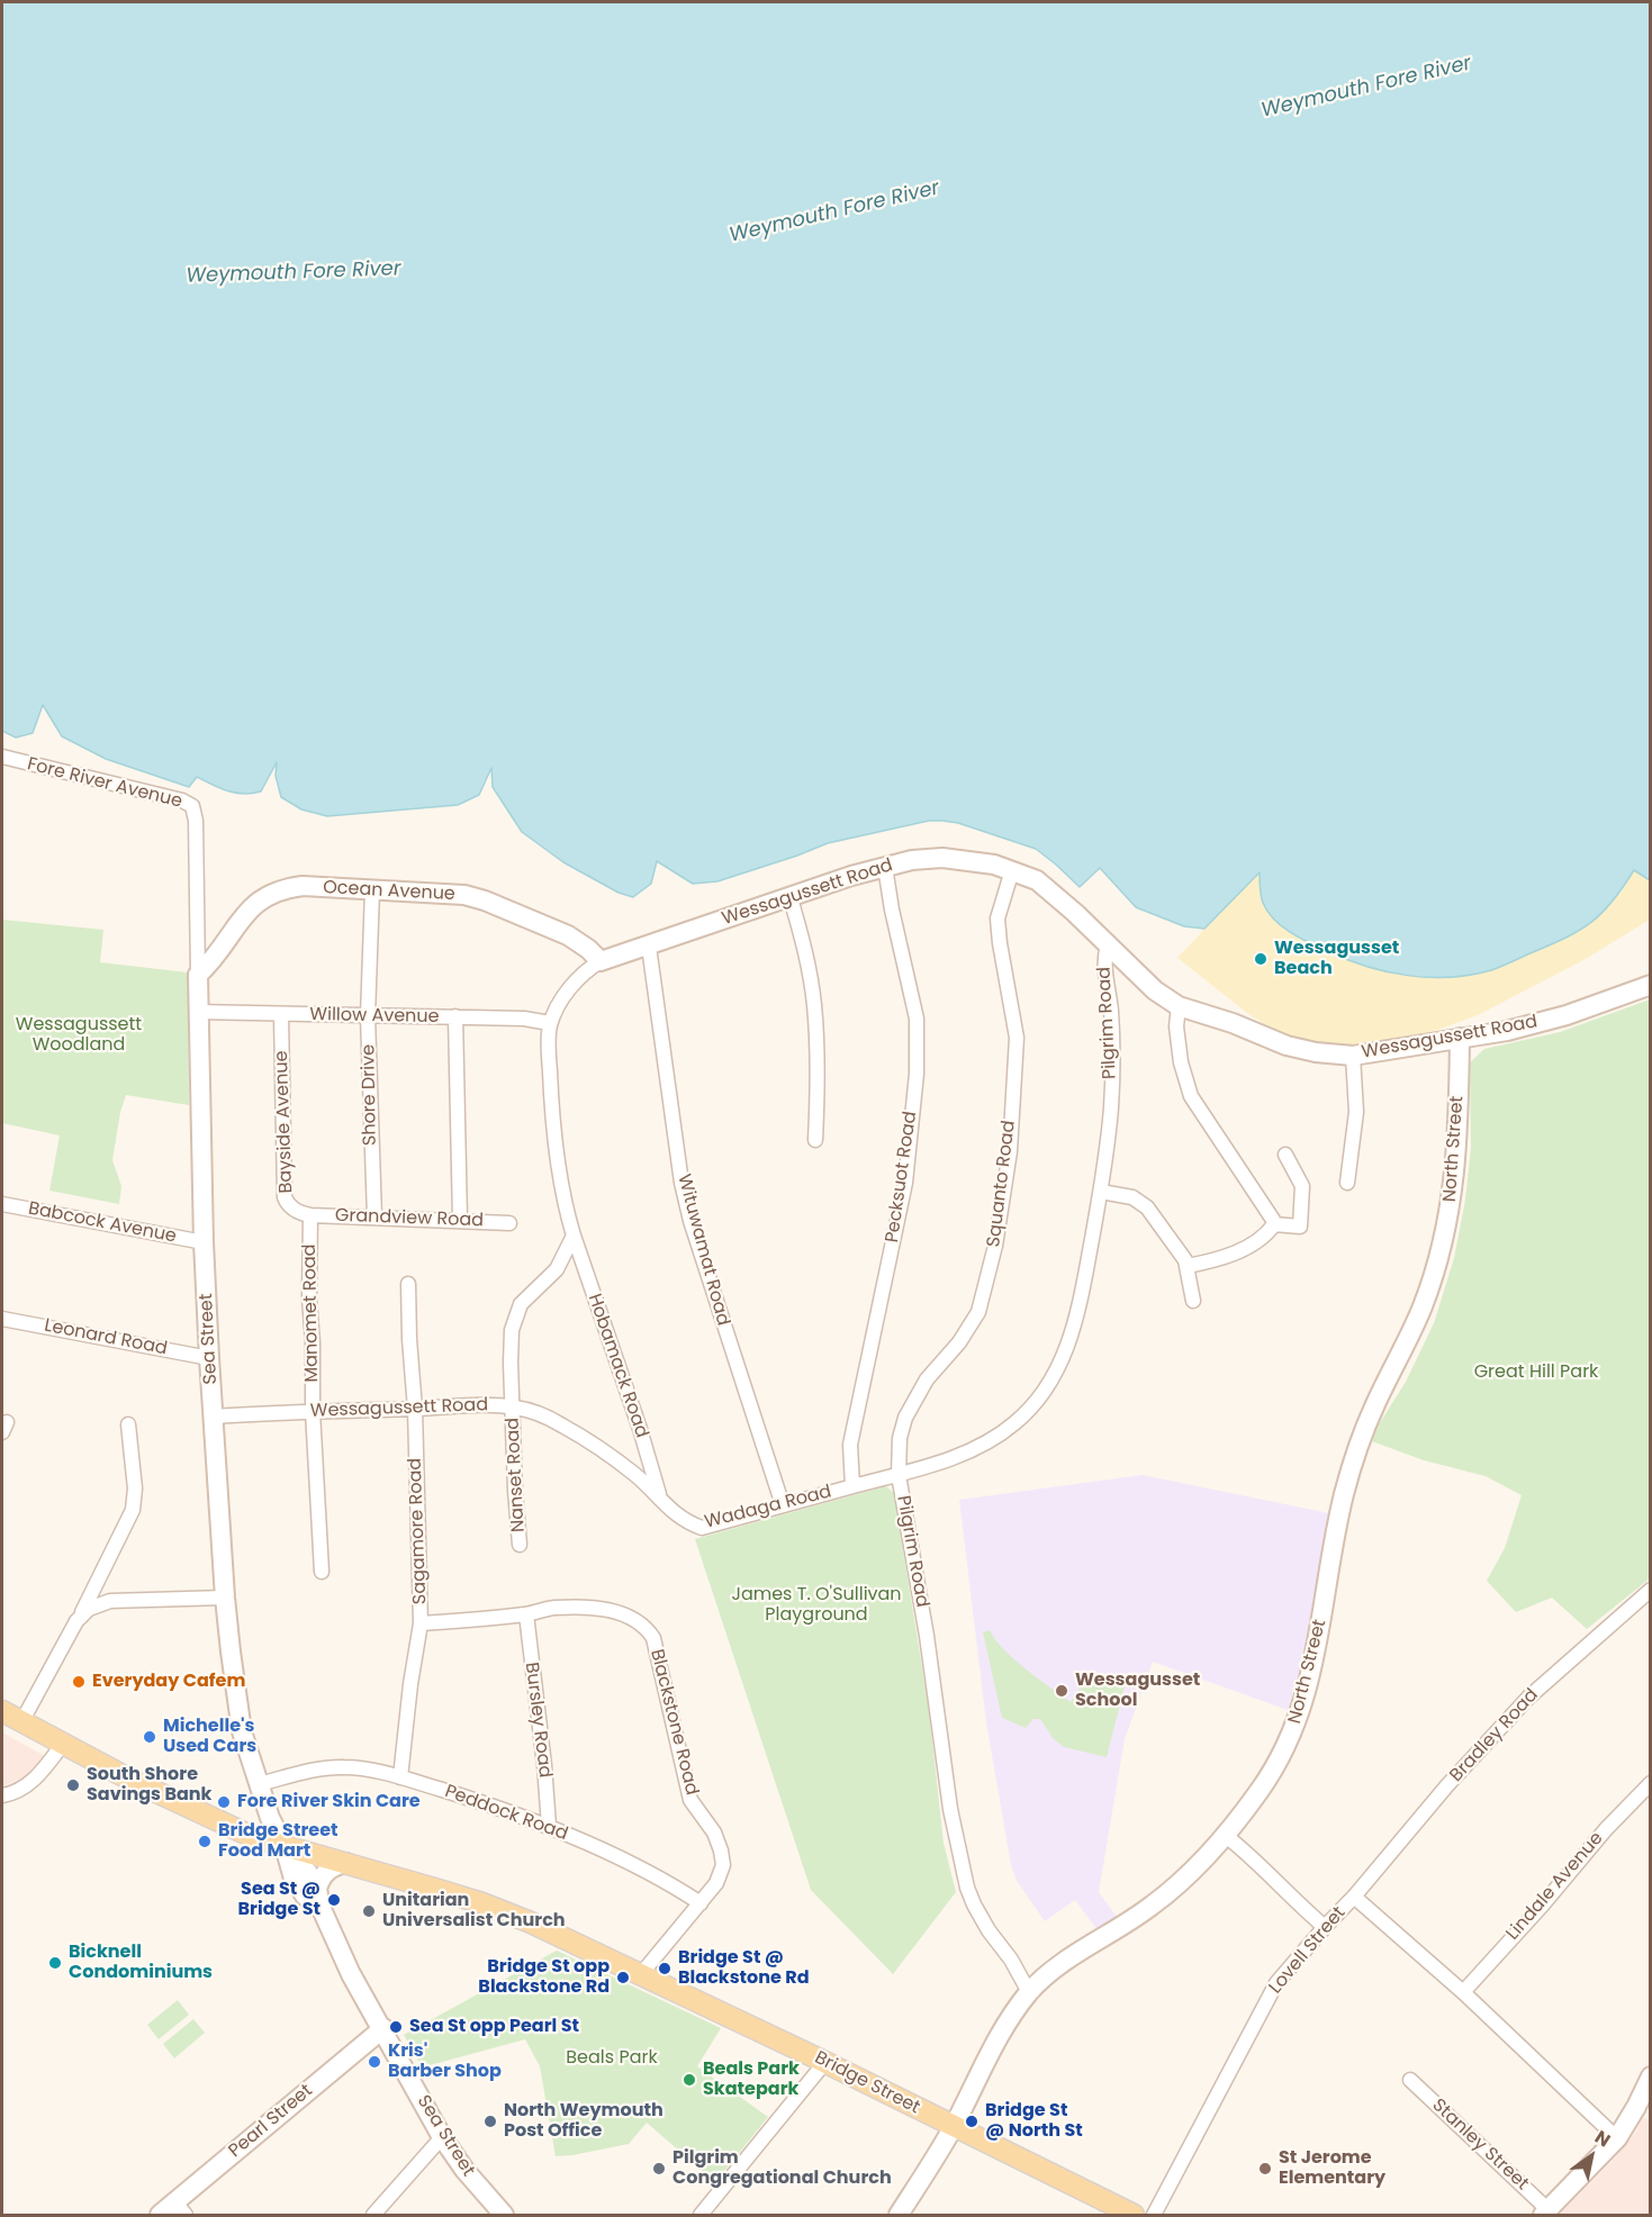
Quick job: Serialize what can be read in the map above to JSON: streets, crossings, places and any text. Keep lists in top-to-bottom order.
{
  "streets": {
    "main road": ["Bridge Street"],
    "street": [
      "Fore River Avenue",
      "Ocean Avenue",
      "Wessagussett Road",
      "Willow Avenue",
      "Pilgrim Road",
      "Shore Drive",
      "Bayside Avenue",
      "North Street",
      "Pecksuot Road",
      "Squanto Road",
      "Grandview Road",
      "Babcock Avenue",
      "Wituwamat Road",
      "Manomet Road",
      "Leonard Road",
      "Sea Street",
      "Hobamack Road",
      "Nanset Road",
      "Wadaga Road",
      "Sagamore Road",
      "Bursley Road",
      "Blackstone Road",
      "Bradley Road",
      "Peddock Road",
      "Lindale Avenue",
      "Lovell Street",
      "Pearl Street",
      "Stanley Street"
    ]
  },
  "crossings": [
    ["Fore River Avenue", "Sea Street"],
    ["Ocean Avenue", "Wessagussett Road"],
    ["Ocean Avenue", "Shore Drive"],
    ["Ocean Avenue", "Sea Street"],
    ["Wessagussett Road", "Willow Avenue"],
    ["Wessagussett Road", "Pilgrim Road"],
    ["Wessagussett Road", "North Street"],
    ["Wessagussett Road", "Pecksuot Road"],
    ["Wessagussett Road", "Squanto Road"],
    ["Wessagussett Road", "Wituwamat Road"],
    ["Wessagussett Road", "Manomet Road"],
    ["Wessagussett Road", "Sea Street"],
    ["Wessagussett Road", "Hobamack Road"],
    ["Wessagussett Road", "Nanset Road"],
    ["Wessagussett Road", "Wadaga Road"],
    ["Wessagussett Road", "Sagamore Road"],
    ["Willow Avenue", "Shore Drive"],
    ["Willow Avenue", "Bayside Avenue"],
    ["Willow Avenue", "Sea Street"],
    ["Pilgrim Road", "North Street"],
    ["Pilgrim Road", "Squanto Road"],
    ["Pilgrim Road", "Wadaga Road"],
    ["Shore Drive", "Grandview Road"],
    ["Bayside Avenue", "Grandview Road"],
    ["Bayside Avenue", "Manomet Road"],
    ["North Street", "Bridge Street"],
    ["Pecksuot Road", "Wadaga Road"],
    ["Squanto Road", "Wadaga Road"],
    ["Grandview Road", "Manomet Road"],
    ["Babcock Avenue", "Sea Street"],
    ["Wituwamat Road", "Wadaga Road"],
    ["Leonard Road", "Sea Street"],
    ["Sea Street", "Peddock Road"],
    ["Sea Street", "Bridge Street"],
    ["Sea Street", "Pearl Street"],
    ["Hobamack Road", "Wadaga Road"],
    ["Nanset Road", "Wadaga Road"],
    ["Sagamore Road", "Blackstone Road"],
    ["Sagamore Road", "Peddock Road"],
    ["Bursley Road", "Blackstone Road"],
    ["Bursley Road", "Peddock Road"],
    ["Blackstone Road", "Peddock Road"],
    ["Blackstone Road", "Bridge Street"],
    ["Bradley Road", "Lovell Street"],
    ["Lindale Avenue", "Lovell Street"]
  ],
  "water": ["Weymouth Fore River"],
  "parks": [
    "Wessagussett Woodland",
    "Great Hill Park",
    "James T. O'Sullivan Playground",
    "Beals Park"
  ],
  "places": [
    "Wessagusset Beach",
    "Everyday Cafem",
    "Wessagusset School",
    "Michelle's Used Cars",
    "South Shore Savings Bank",
    "Fore River Skin Care",
    "Bridge Street Food Mart",
    "Sea St @ Bridge St",
    "Unitarian Universalist Church",
    "Bicknell Condominiums",
    "Bridge St @ Blackstone Rd",
    "Bridge St opp Blackstone Rd",
    "Sea St opp Pearl St",
    "Kris' Barber Shop",
    "Beals Park Skatepark",
    "North Weymouth Post Office",
    "Bridge St @ North St",
    "Pilgrim Congregational Church",
    "St Jerome Elementary"
  ],
  "north": "top right"
}
